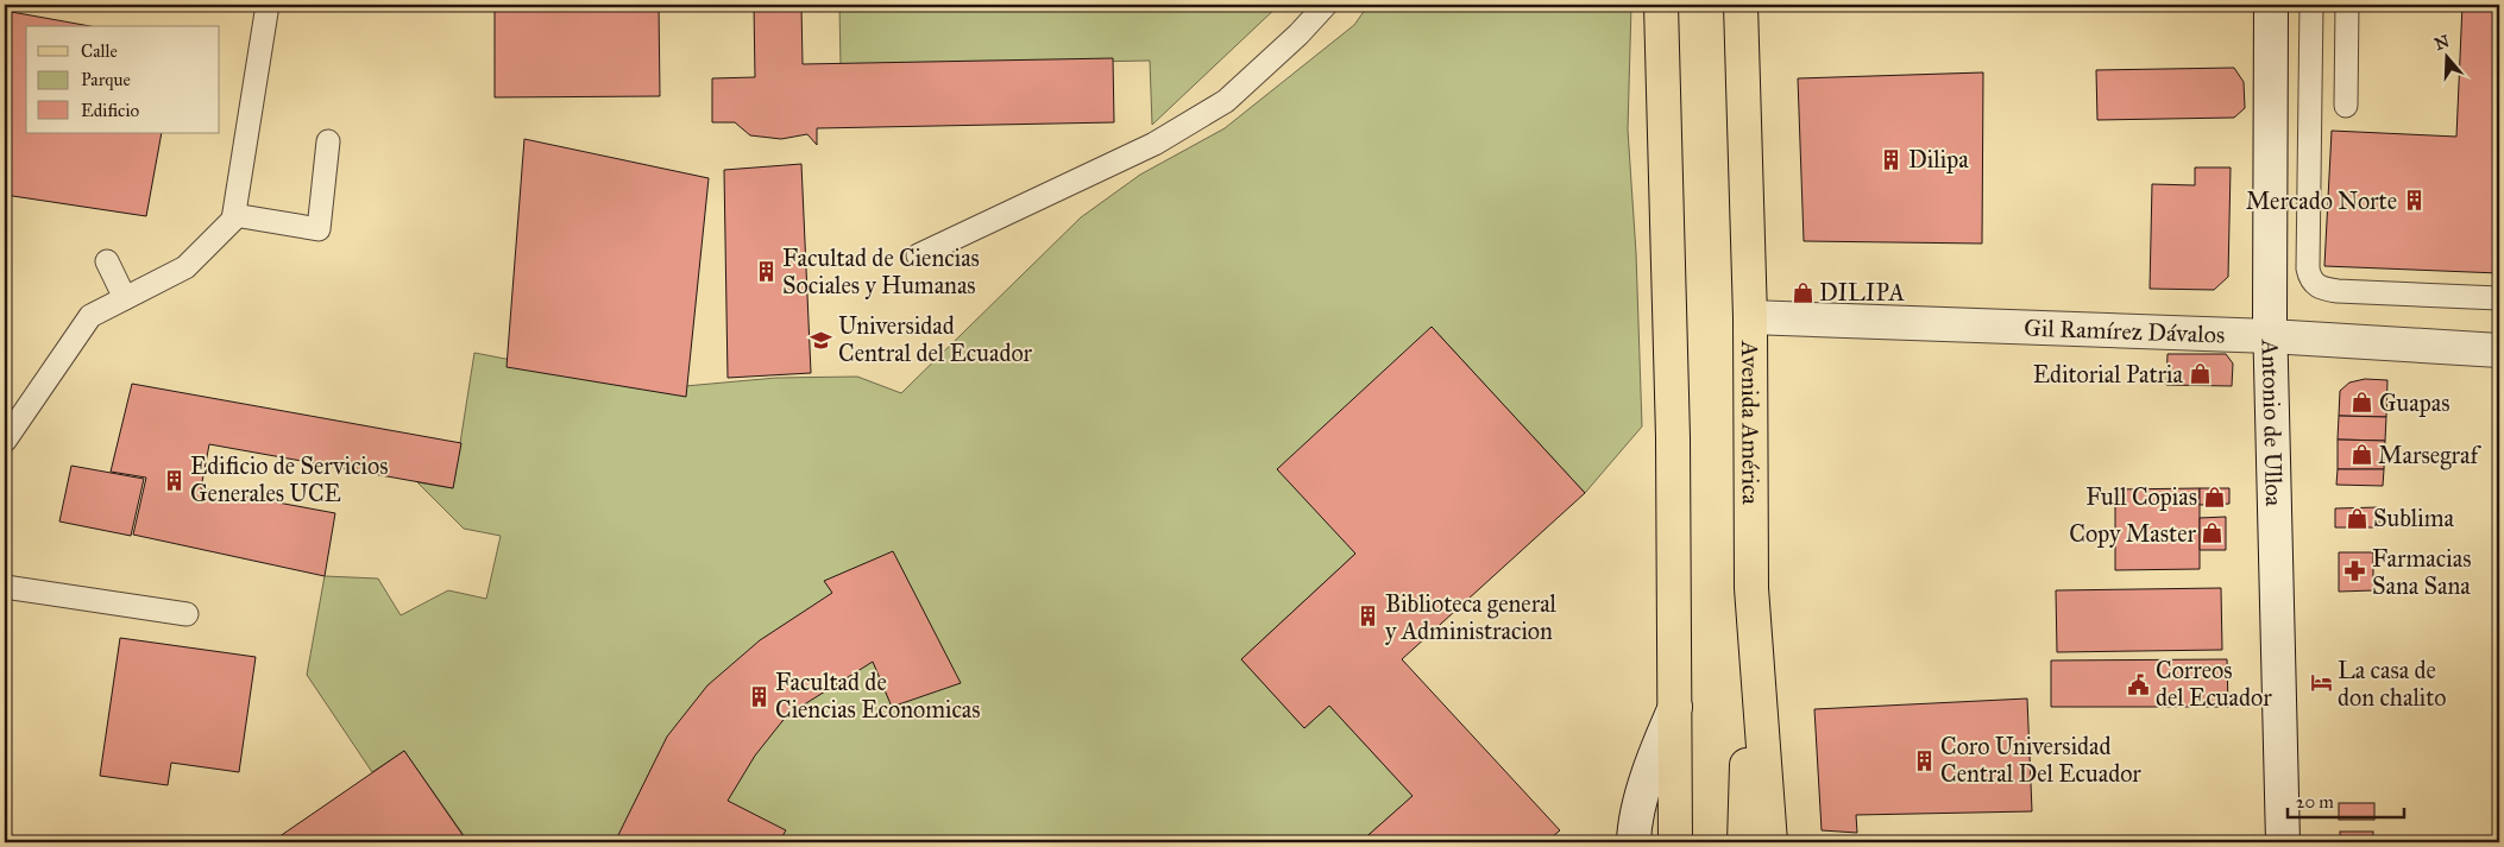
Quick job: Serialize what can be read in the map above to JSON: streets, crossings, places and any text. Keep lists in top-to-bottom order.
{
  "streets": {
    "main road": ["Avenida América"],
    "street": ["Gil Ramírez Dávalos", "Antonio de Ulloa"]
  },
  "crossings": [
    ["Gil Ramírez Dávalos", "Avenida América"],
    ["Gil Ramírez Dávalos", "Antonio de Ulloa"]
  ],
  "places": {
    "building": [
      "Dilipa",
      "Mercado Norte",
      "Facultad de Ciencias Sociales y Humanas",
      "Edificio de Servicios Generales UCE",
      "Biblioteca general y Administracion",
      "Facultad de Ciencias Economicas",
      "Coro Universidad Central Del Ecuador"
    ],
    "shop": [
      "DILIPA",
      "Editorial Patria",
      "Guapas",
      "Marsegraf",
      "Full Copias",
      "Sublima",
      "Copy Master"
    ],
    "school or university": ["Universidad Central del Ecuador"],
    "pharmacy": ["Farmacias Sana Sana"],
    "hotel": ["La casa de don chalito"],
    "public building": ["Correos del Ecuador"]
  },
  "legend": ["Calle", "Parque", "Edificio"],
  "scale_bar": "20 m",
  "north": "top"
}
